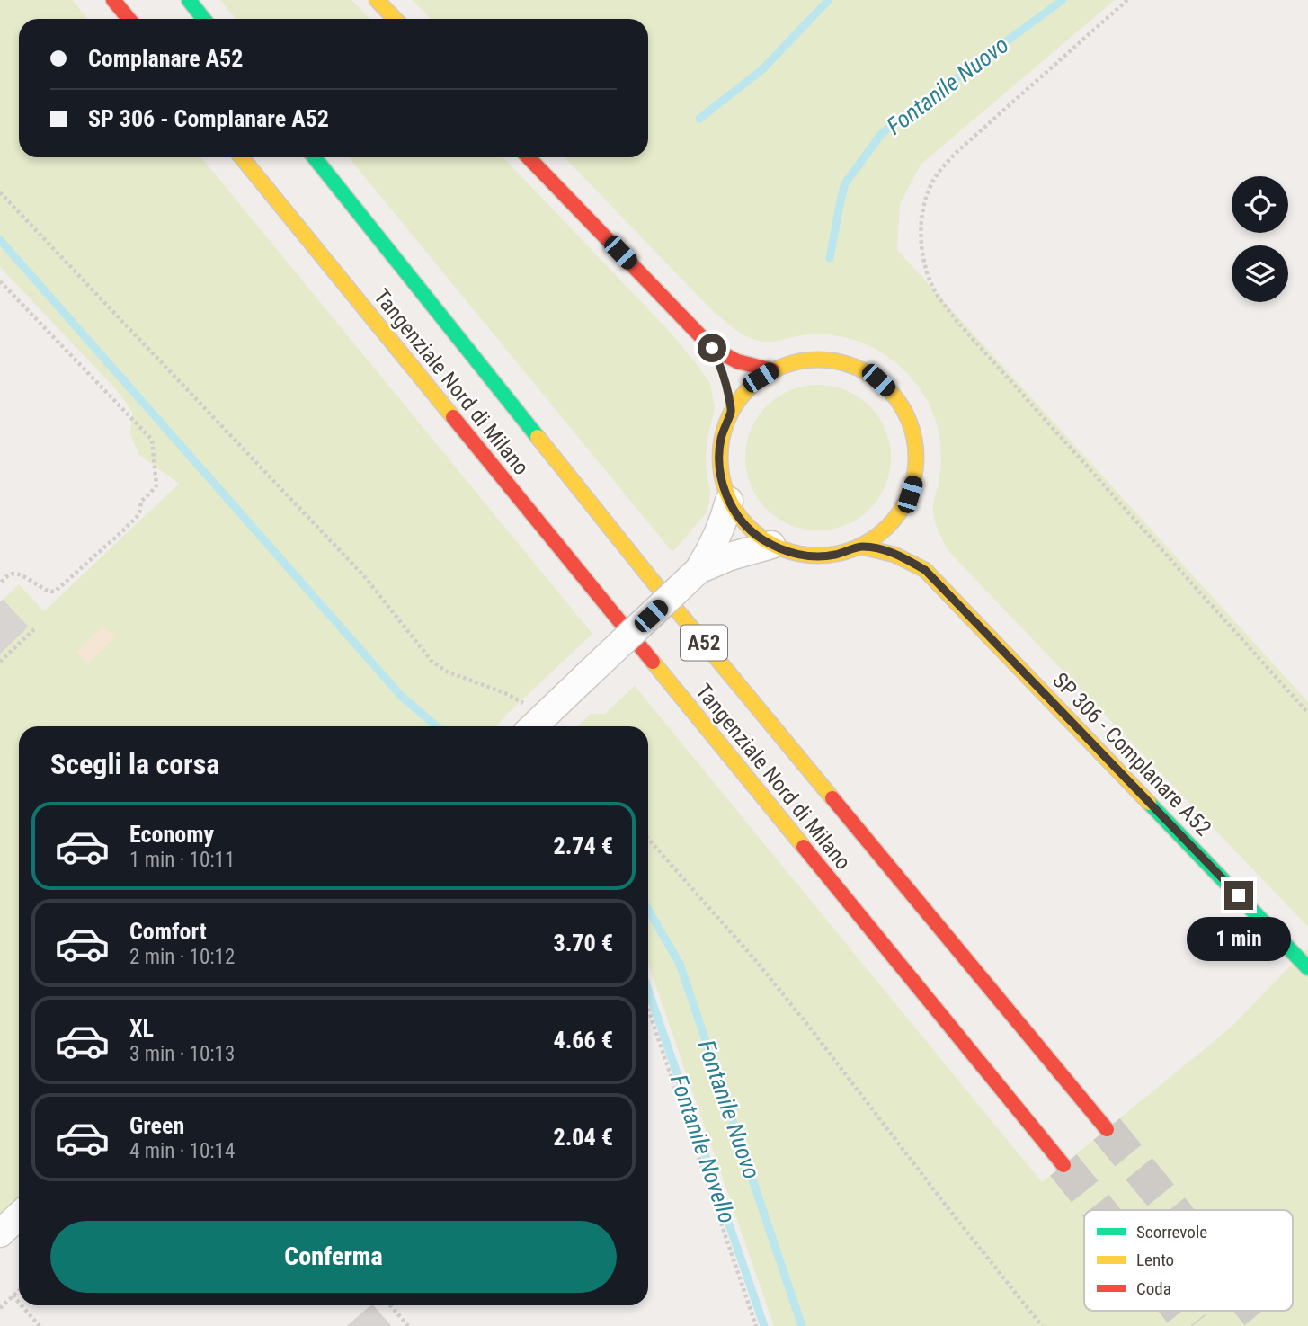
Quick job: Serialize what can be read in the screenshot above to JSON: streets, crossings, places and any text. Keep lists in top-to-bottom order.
{
  "streets": {
    "main road": ["Tangenziale Nord di Milano", "A52", "SP 306 - Complanare A52"]
  },
  "water": ["Fontanile Nuovo", "Fontanile Novello"],
  "legend": ["Scorrevole", "Lento", "Coda"],
  "page": {
    "banner": ["Complanare A52", "SP 306 - Complanare A52"],
    "heading": "Scegli la corsa",
    "list": [
      {
        "name": "Economy",
        "note": "1 min · 10:11",
        "value": "2.74 €"
      },
      {
        "name": "Comfort",
        "note": "2 min · 10:12",
        "value": "3.70 €"
      },
      {
        "name": "XL",
        "note": "3 min · 10:13",
        "value": "4.66 €"
      },
      {
        "name": "Green",
        "note": "4 min · 10:14",
        "value": "2.04 €"
      }
    ],
    "bubble": "1 min",
    "buttons": "Conferma"
  }
}
